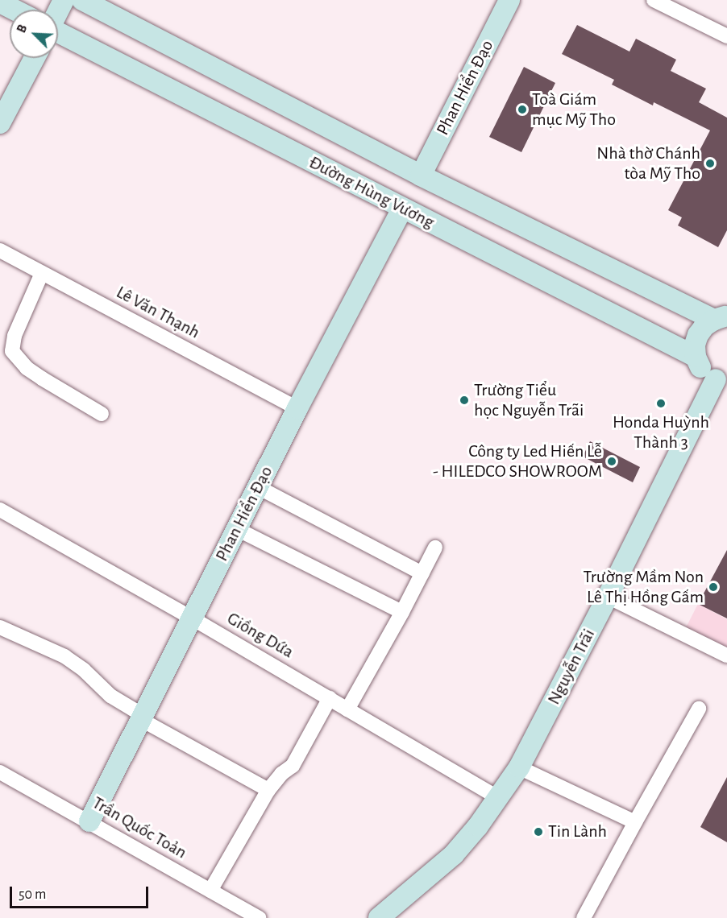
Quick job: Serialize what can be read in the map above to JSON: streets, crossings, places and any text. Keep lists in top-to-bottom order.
{
  "streets": {
    "main road": ["Phan Hiển Đạo", "Đường Hùng Vương", "Nguyễn Trãi"],
    "street": ["Lê Văn Thạnh", "Giồng Dứa", "Trần Quốc Toản"]
  },
  "crossings": [
    ["Phan Hiển Đạo", "Đường Hùng Vương"],
    ["Phan Hiển Đạo", "Lê Văn Thạnh"],
    ["Phan Hiển Đạo", "Giồng Dứa"],
    ["Phan Hiển Đạo", "Trần Quốc Toản"],
    ["Đường Hùng Vương", "Nguyễn Trãi"],
    ["Giồng Dứa", "Nguyễn Trãi"]
  ],
  "places": [
    "Toà Giám mục Mỹ Tho",
    "Nhà thờ Chánh tòa Mỹ Tho",
    "Trường Tiểu học Nguyễn Trãi",
    "Honda Huỳnh Thành 3",
    "Công ty Led Hiến Lễ - HILEDCO SHOWROOM",
    "Trường Mầm Non Lê Thị Hồng Gấm",
    "Tin Lành"
  ],
  "scale_bar": "50 m",
  "north": "top left"
}
